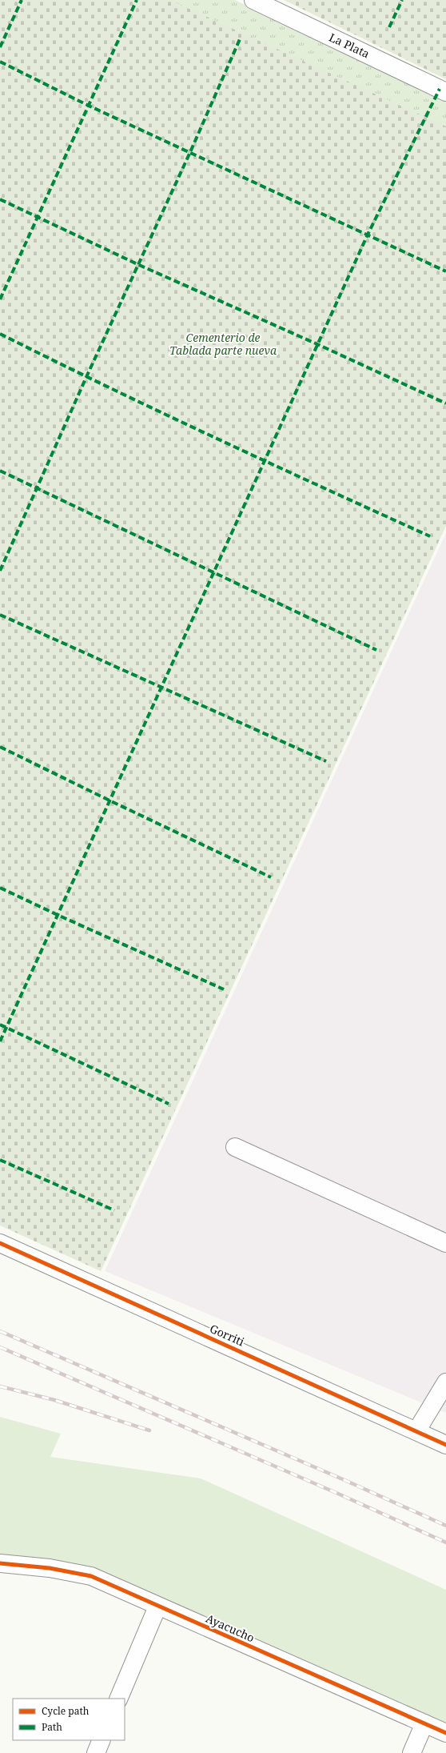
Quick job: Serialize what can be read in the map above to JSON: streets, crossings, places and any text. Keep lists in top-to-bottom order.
{
  "streets": {
    "street": ["La Plata", "Gorriti", "Ayacucho"]
  },
  "parks": ["Cementerio de Tablada parte nueva"],
  "legend": ["Cycle path", "Path"]
}
